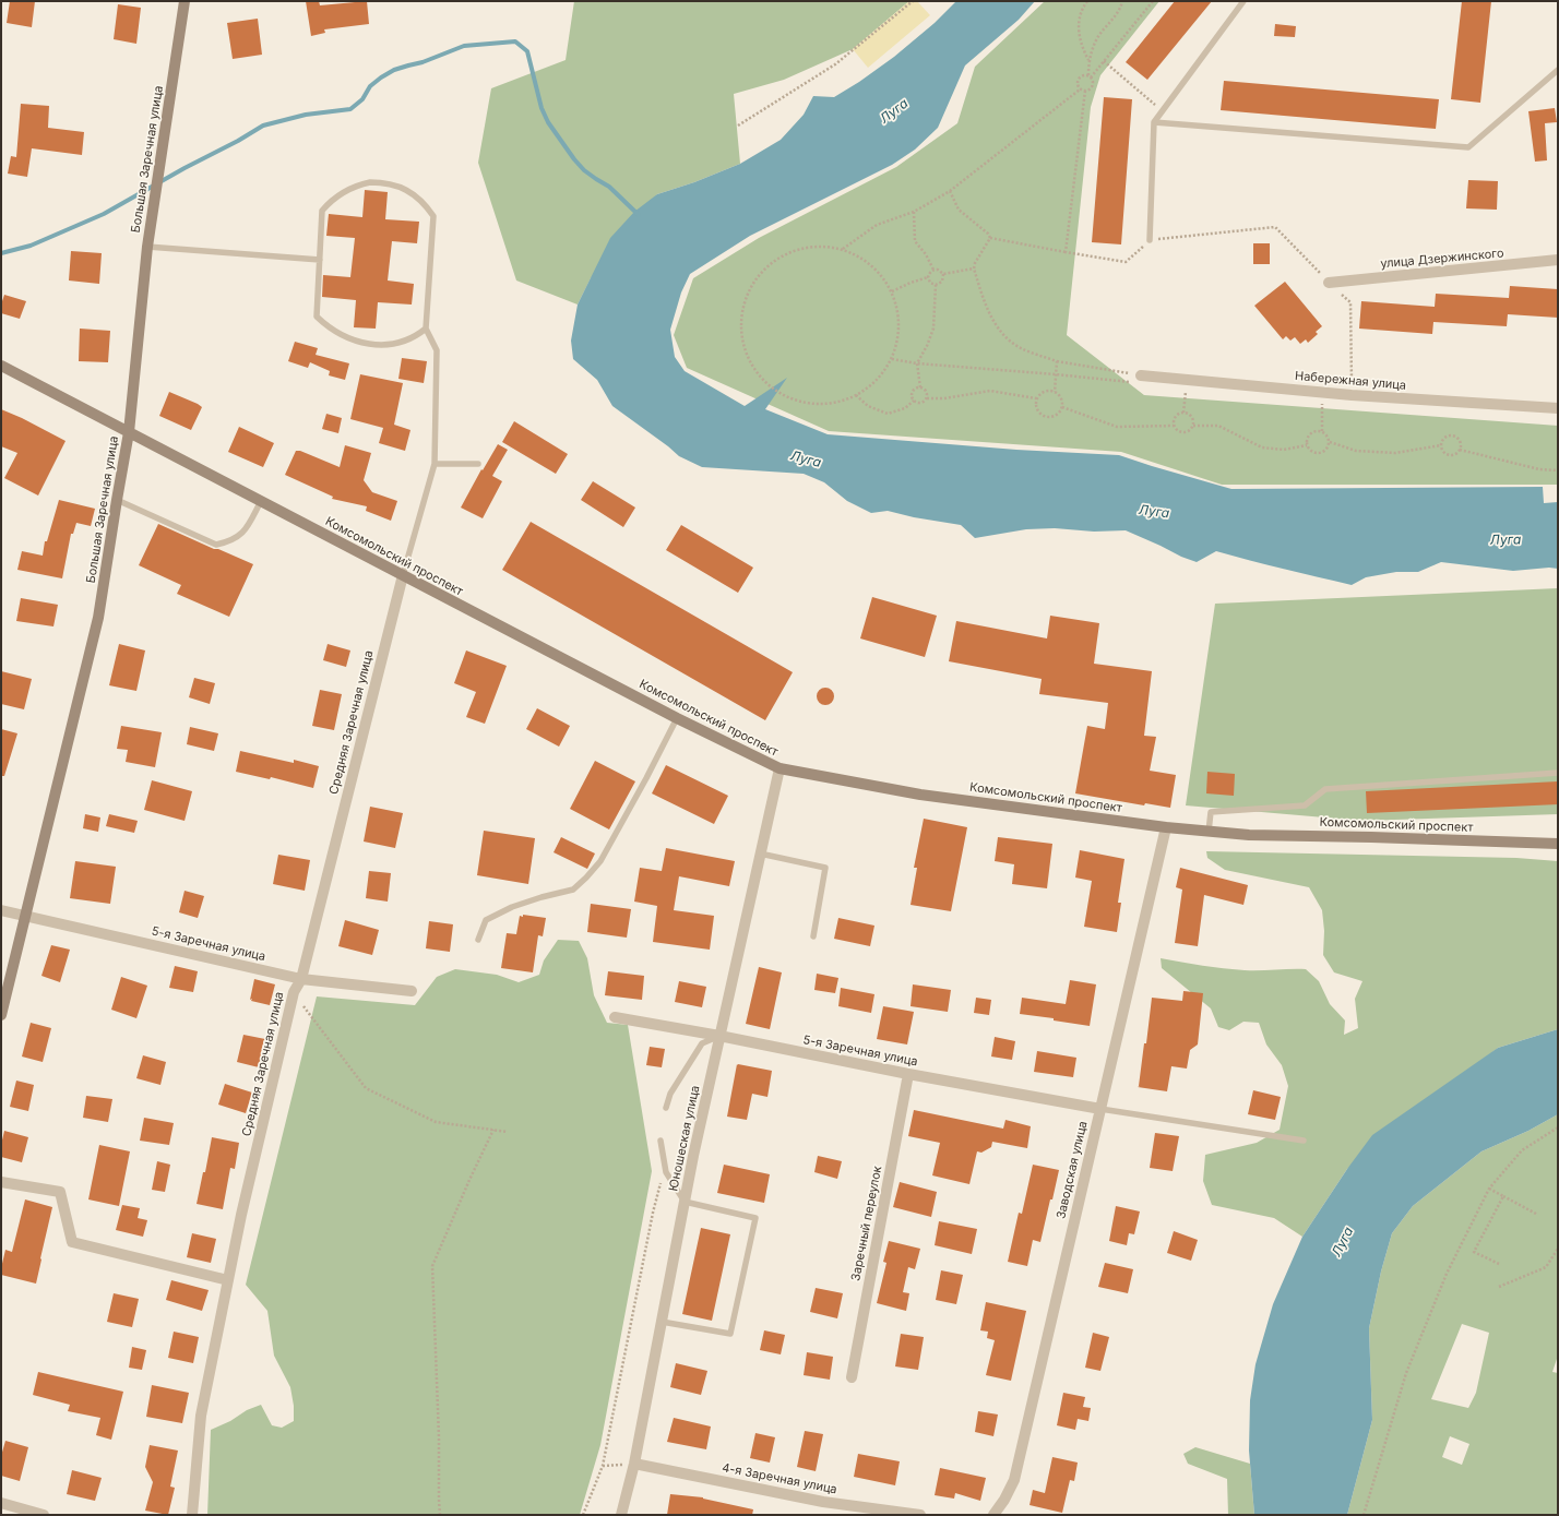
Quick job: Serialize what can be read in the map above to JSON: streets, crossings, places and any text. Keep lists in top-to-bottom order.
{
  "streets": {
    "main road": ["Большая Заречная улица", "Комсомольский проспект"],
    "street": [
      "улица Дзержинского",
      "Набережная улица",
      "Средняя Заречная улица",
      "5-я Заречная улица",
      "Юношеская улица",
      "Заводская улица",
      "Заречный переулок",
      "4-я Заречная улица"
    ]
  },
  "crossings": [
    ["Большая Заречная улица", "Комсомольский проспект"],
    ["Большая Заречная улица", "5-я Заречная улица"],
    ["Комсомольский проспект", "Средняя Заречная улица"],
    ["Комсомольский проспект", "Юношеская улица"],
    ["Комсомольский проспект", "Заводская улица"],
    ["Средняя Заречная улица", "5-я Заречная улица"],
    ["5-я Заречная улица", "Юношеская улица"],
    ["5-я Заречная улица", "Заводская улица"],
    ["5-я Заречная улица", "Заречный переулок"],
    ["Юношеская улица", "4-я Заречная улица"]
  ],
  "water": ["Луга"]
}
